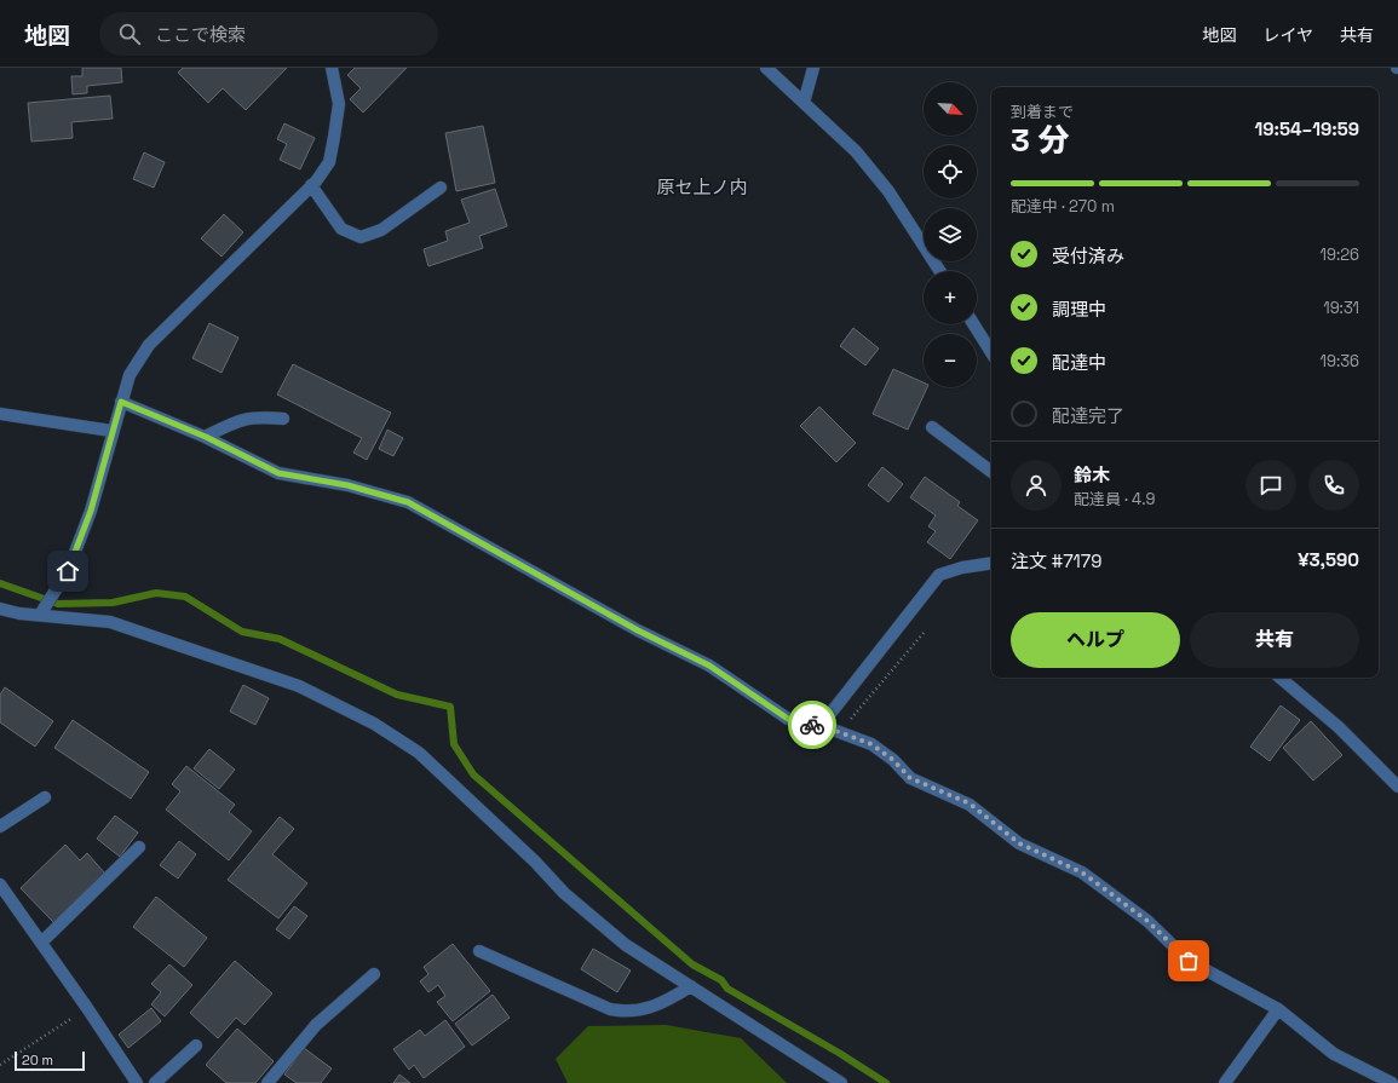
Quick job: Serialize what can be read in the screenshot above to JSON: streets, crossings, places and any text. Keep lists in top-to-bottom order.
{
  "districts": ["原セ上ノ内"],
  "scale_bar": "20 m",
  "north": "bottom right",
  "page": {
    "header": "地図",
    "search": "ここで検索",
    "nav": ["地図", "レイヤ", "共有"],
    "map_buttons": ["+", "−"],
    "heading": ["3 分", "到着まで", "19:54–19:59"],
    "panel": [
      "鈴木",
      "配達員 · 4.9",
      "注文 #7179",
      "¥3,590"
    ],
    "bar": "配達中 · 270 m",
    "list": [
      ["受付済み", "19:26"],
      ["調理中", "19:31"],
      ["配達中", "19:36"],
      "配達完了"
    ],
    "buttons": ["ヘルプ", "共有"],
    "scale": "20 m"
  }
}
